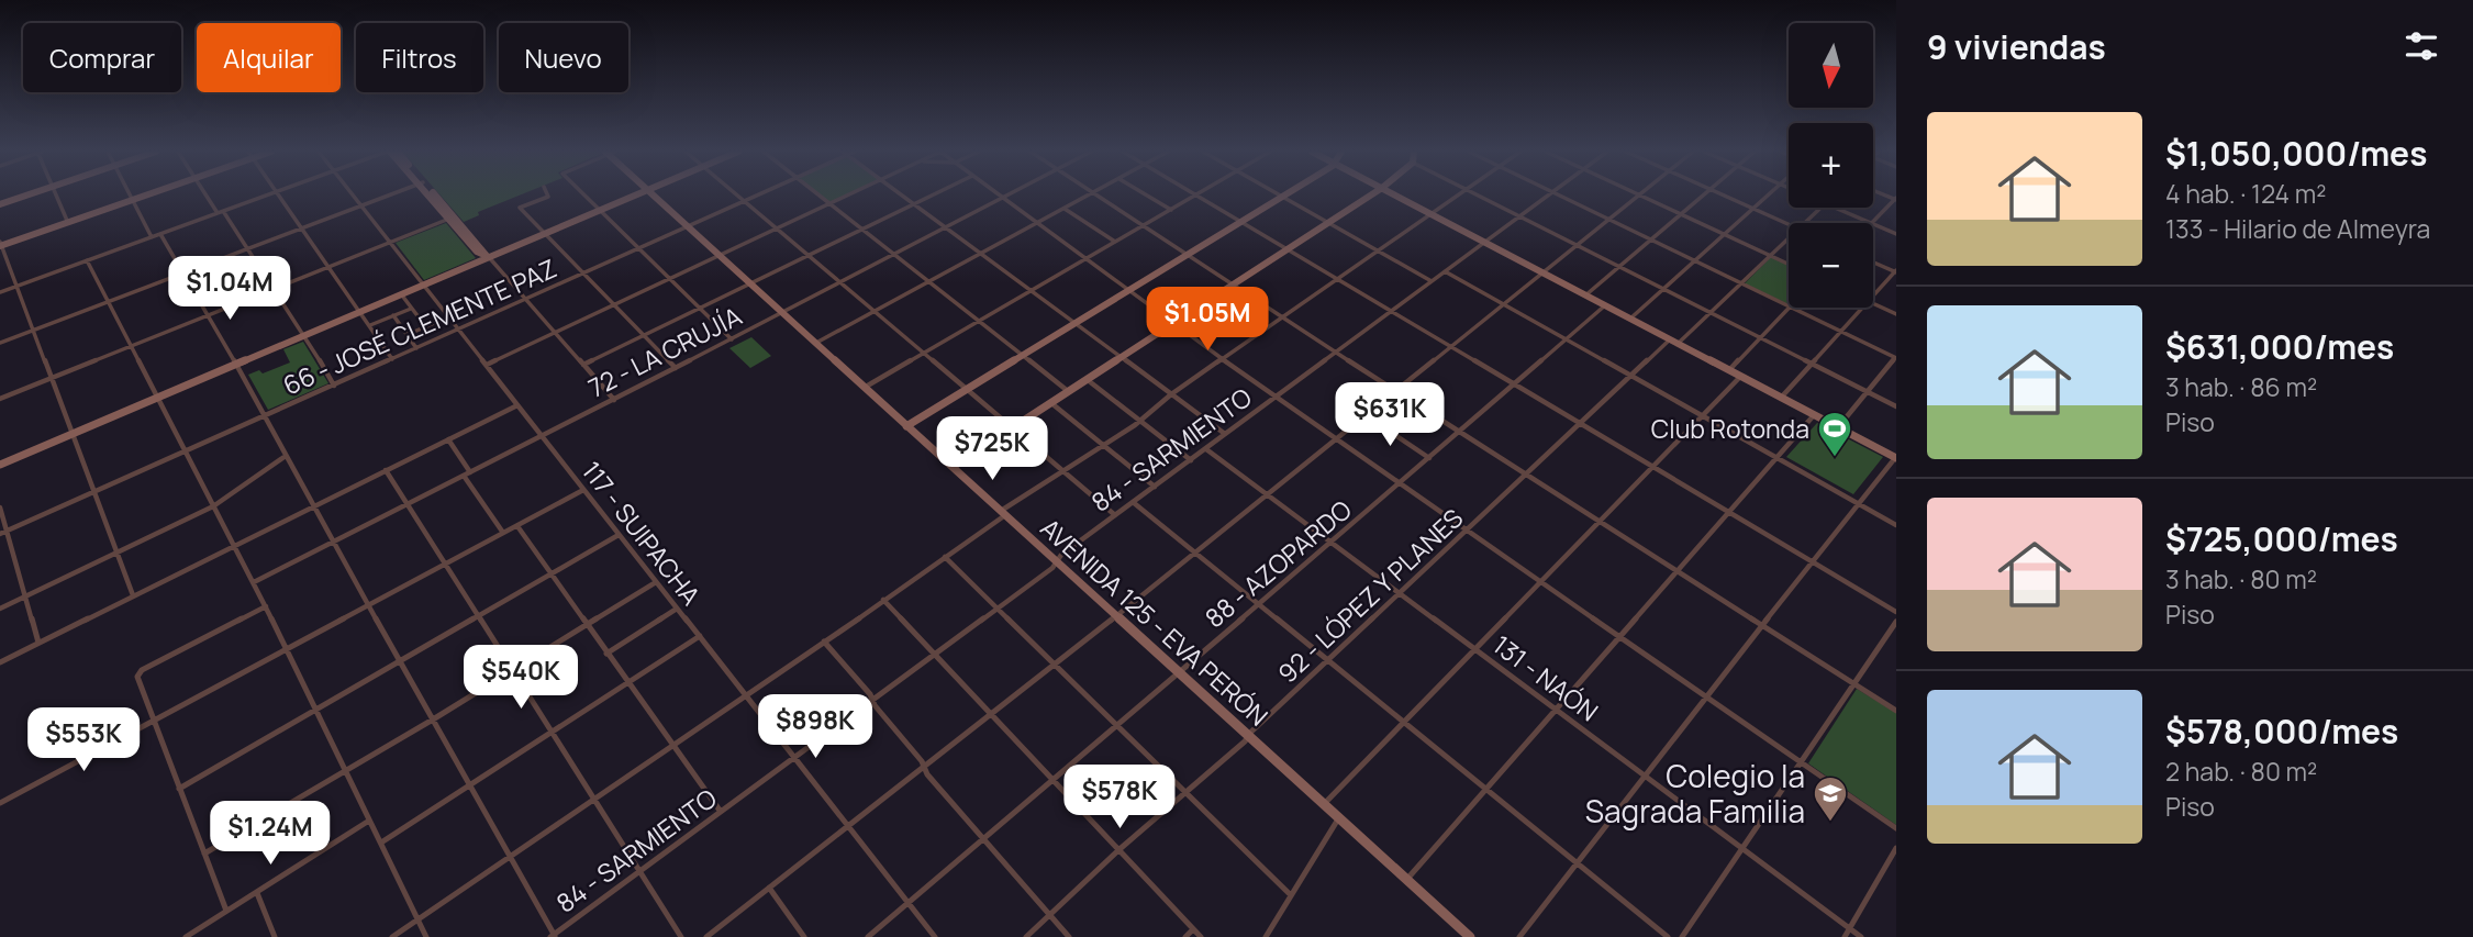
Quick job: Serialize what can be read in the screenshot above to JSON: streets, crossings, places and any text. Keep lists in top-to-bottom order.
{
  "streets": {
    "main road": ["AVENIDA 125 - EVA PERÓN"],
    "street": [
      "66 - JOSÉ CLEMENTE PAZ",
      "72 - LA CRUJÍA",
      "84 - SARMIENTO",
      "117 - SUIPACHA",
      "88 - AZOPARDO",
      "92 - LÓPEZ Y PLANES",
      "131 - NAÓN"
    ]
  },
  "crossings": [
    ["66 - JOSÉ CLEMENTE PAZ", "117 - SUIPACHA"],
    ["66 - JOSÉ CLEMENTE PAZ", "AVENIDA 125 - EVA PERÓN"],
    ["72 - LA CRUJÍA", "117 - SUIPACHA"],
    ["72 - LA CRUJÍA", "AVENIDA 125 - EVA PERÓN"],
    ["84 - SARMIENTO", "117 - SUIPACHA"],
    ["84 - SARMIENTO", "AVENIDA 125 - EVA PERÓN"],
    ["84 - SARMIENTO", "131 - NAÓN"],
    ["117 - SUIPACHA", "88 - AZOPARDO"],
    ["88 - AZOPARDO", "AVENIDA 125 - EVA PERÓN"],
    ["88 - AZOPARDO", "131 - NAÓN"],
    ["92 - LÓPEZ Y PLANES", "AVENIDA 125 - EVA PERÓN"],
    ["92 - LÓPEZ Y PLANES", "131 - NAÓN"]
  ],
  "places": {
    "sports": ["Club Rotonda"],
    "school or university": ["Colegio la Sagrada Familia"]
  },
  "north": "bottom",
  "page": {
    "heading": "9 viviendas",
    "map_buttons": ["+", "−"],
    "chip": [
      "Comprar",
      "Alquilar",
      "Filtros",
      "Nuevo"
    ],
    "list": [
      {
        "name": "$1,050,000/mes",
        "note": "4 hab. · 124 m² · 133 - Hilario de Almeyra"
      },
      {
        "name": "$631,000/mes",
        "note": "3 hab. · 86 m² · Piso"
      },
      {
        "name": "$725,000/mes",
        "note": "3 hab. · 80 m² · Piso"
      },
      {
        "name": "$578,000/mes",
        "note": "2 hab. · 80 m² · Piso"
      }
    ],
    "price": [
      "$1.04M",
      "$1.05M",
      "$631K",
      "$725K",
      "$540K",
      "$898K",
      "$553K",
      "$578K",
      "$1.24M"
    ]
  }
}
